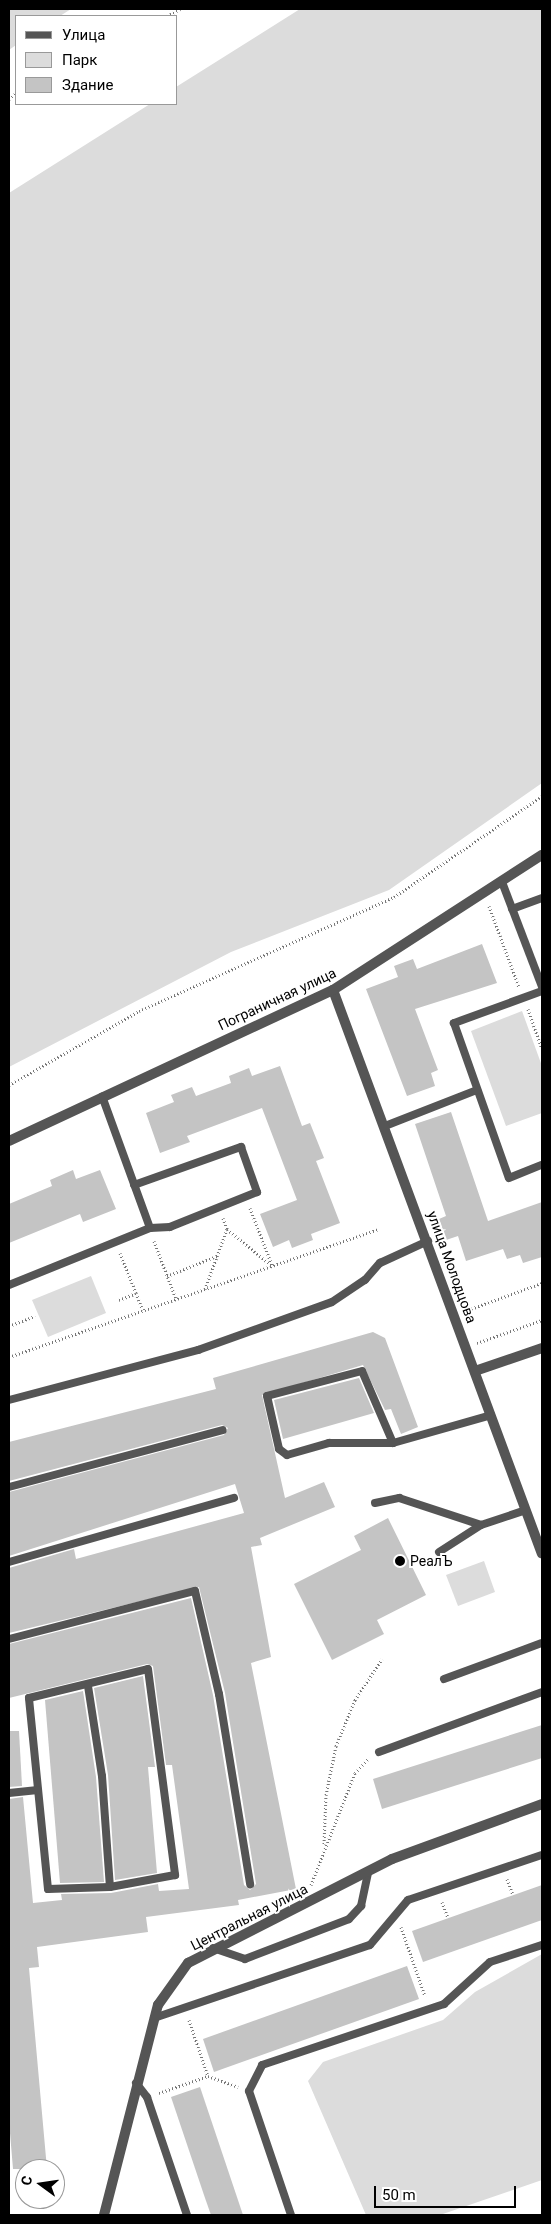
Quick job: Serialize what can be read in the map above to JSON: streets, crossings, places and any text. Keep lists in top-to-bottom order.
{
  "streets": {
    "street": ["Пограничная улица", "улица Молодцова", "Центральная улица"]
  },
  "crossings": [
    ["Пограничная улица", "улица Молодцова"]
  ],
  "places": ["РеалЪ"],
  "legend": ["Улица", "Парк", "Здание"],
  "scale_bar": "50 m",
  "north": "left"
}
